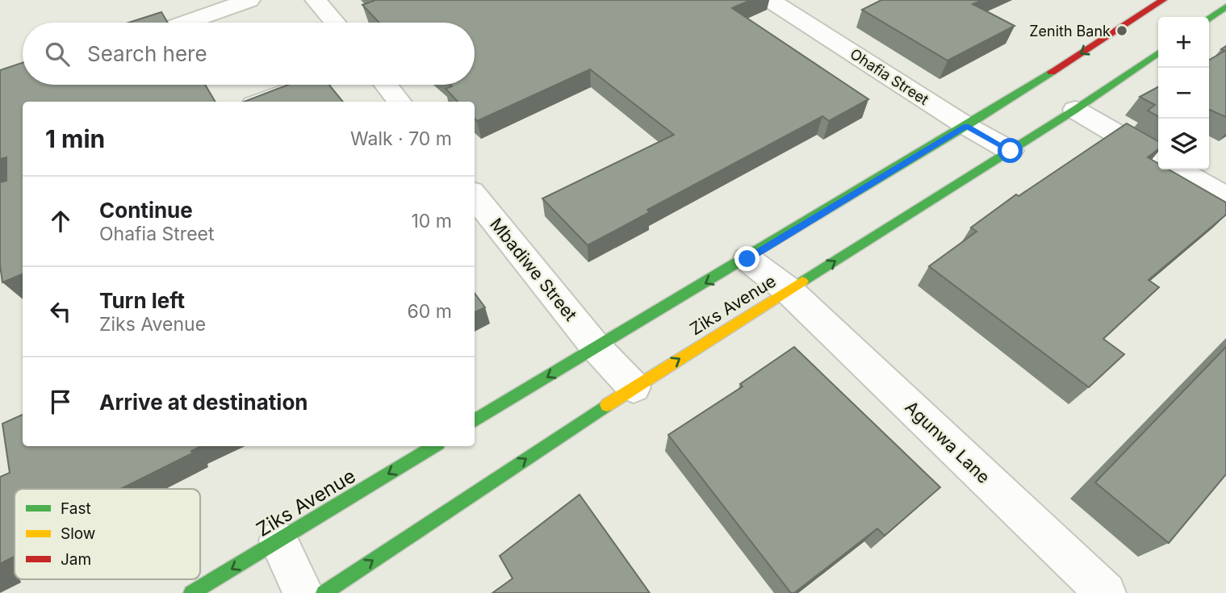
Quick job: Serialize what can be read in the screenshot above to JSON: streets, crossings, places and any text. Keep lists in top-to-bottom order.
{
  "streets": {
    "main road": ["Ziks Avenue"],
    "street": ["Ohafia Street", "Mbadiwe Street", "Agunwa Lane"]
  },
  "crossings": [
    ["Ohafia Street", "Ziks Avenue"],
    ["Mbadiwe Street", "Ziks Avenue"],
    ["Ziks Avenue", "Agunwa Lane"]
  ],
  "places": ["Zenith Bank"],
  "legend": ["Fast", "Slow", "Jam"],
  "page": {
    "map_buttons": ["+", "−"],
    "search": "Search here",
    "heading": ["1 min", "Walk · 70 m"],
    "list": [
      ["Continue", "Ohafia Street", "10 m"],
      ["Turn left", "Ziks Avenue", "60 m"],
      "Arrive at destination"
    ]
  }
}
